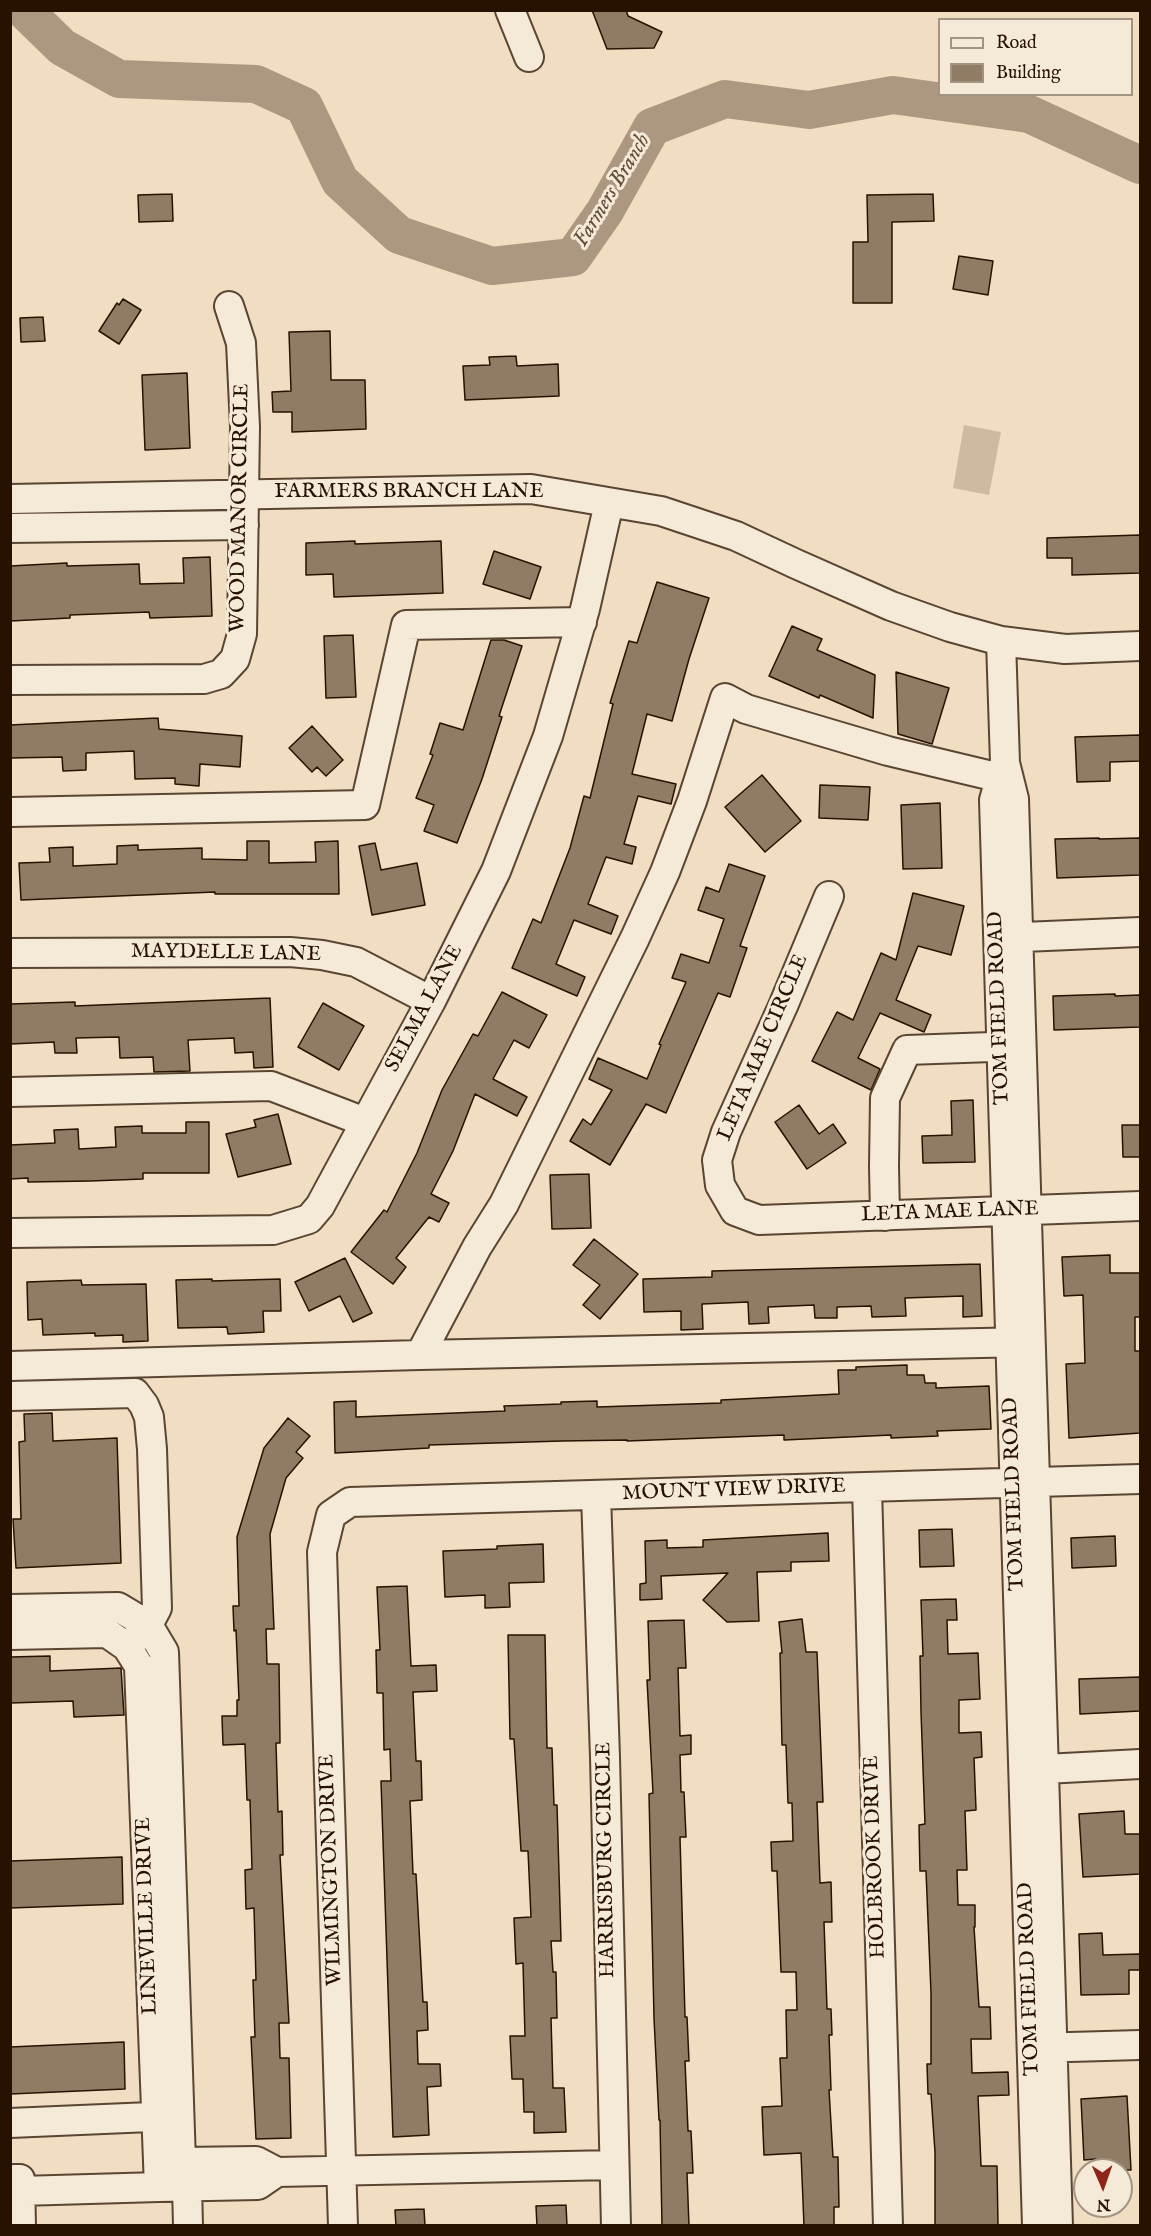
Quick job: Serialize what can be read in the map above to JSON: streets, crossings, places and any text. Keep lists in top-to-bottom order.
{
  "streets": {
    "street": [
      "FARMERS BRANCH LANE",
      "WOOD MANOR CIRCLE",
      "MAYDELLE LANE",
      "TOM FIELD ROAD",
      "SELMA LANE",
      "LETA MAE CIRCLE",
      "LETA MAE LANE",
      "MOUNT VIEW DRIVE",
      "HOLBROOK DRIVE",
      "HARRISBURG CIRCLE",
      "WILMINGTON DRIVE",
      "LINEVILLE DRIVE"
    ]
  },
  "crossings": [
    ["FARMERS BRANCH LANE", "WOOD MANOR CIRCLE"],
    ["FARMERS BRANCH LANE", "TOM FIELD ROAD"],
    ["FARMERS BRANCH LANE", "SELMA LANE"],
    ["MAYDELLE LANE", "SELMA LANE"],
    ["TOM FIELD ROAD", "LETA MAE LANE"],
    ["TOM FIELD ROAD", "MOUNT VIEW DRIVE"],
    ["LETA MAE CIRCLE", "LETA MAE LANE"],
    ["MOUNT VIEW DRIVE", "HOLBROOK DRIVE"],
    ["MOUNT VIEW DRIVE", "HARRISBURG CIRCLE"],
    ["MOUNT VIEW DRIVE", "WILMINGTON DRIVE"],
    ["HARRISBURG CIRCLE", "LINEVILLE DRIVE"],
    ["WILMINGTON DRIVE", "LINEVILLE DRIVE"]
  ],
  "water": ["Farmers Branch"],
  "legend": ["Road", "Building"],
  "north": "bottom"
}
